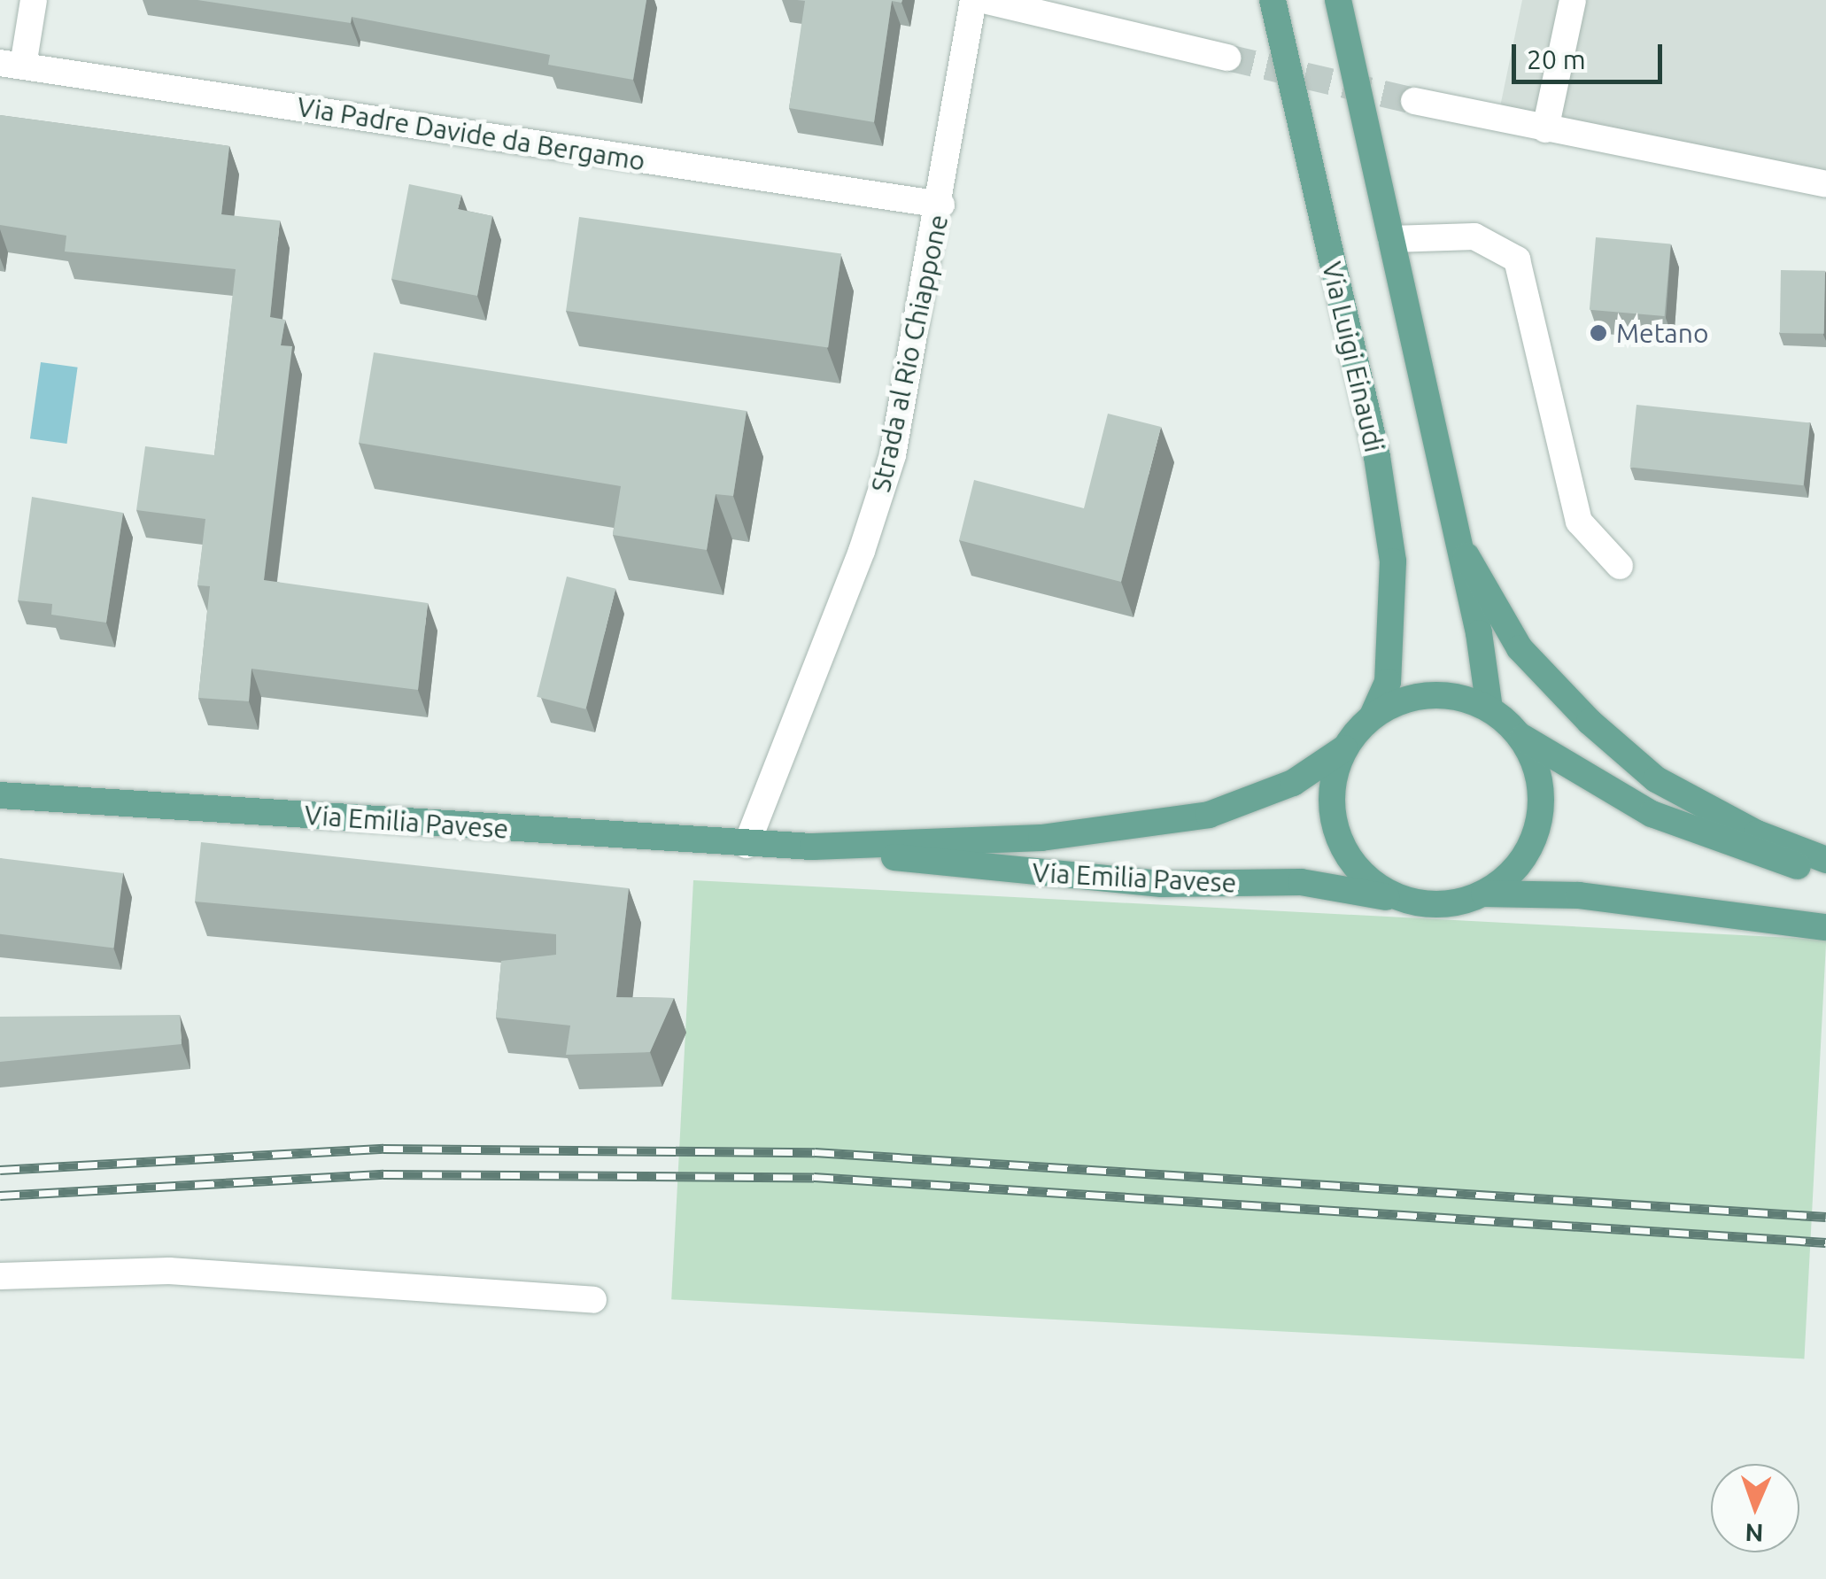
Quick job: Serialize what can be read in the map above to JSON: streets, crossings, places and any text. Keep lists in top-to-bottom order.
{
  "streets": {
    "main road": ["Via Luigi Einaudi", "Via Emilia Pavese"],
    "street": ["Via Padre Davide da Bergamo", "Strada al Rio Chiappone"]
  },
  "crossings": [
    ["Via Padre Davide da Bergamo", "Strada al Rio Chiappone"],
    ["Strada al Rio Chiappone", "Via Emilia Pavese"],
    ["Via Luigi Einaudi", "Via Emilia Pavese"]
  ],
  "places": ["Metano"],
  "scale_bar": "20 m",
  "north": "bottom"
}
